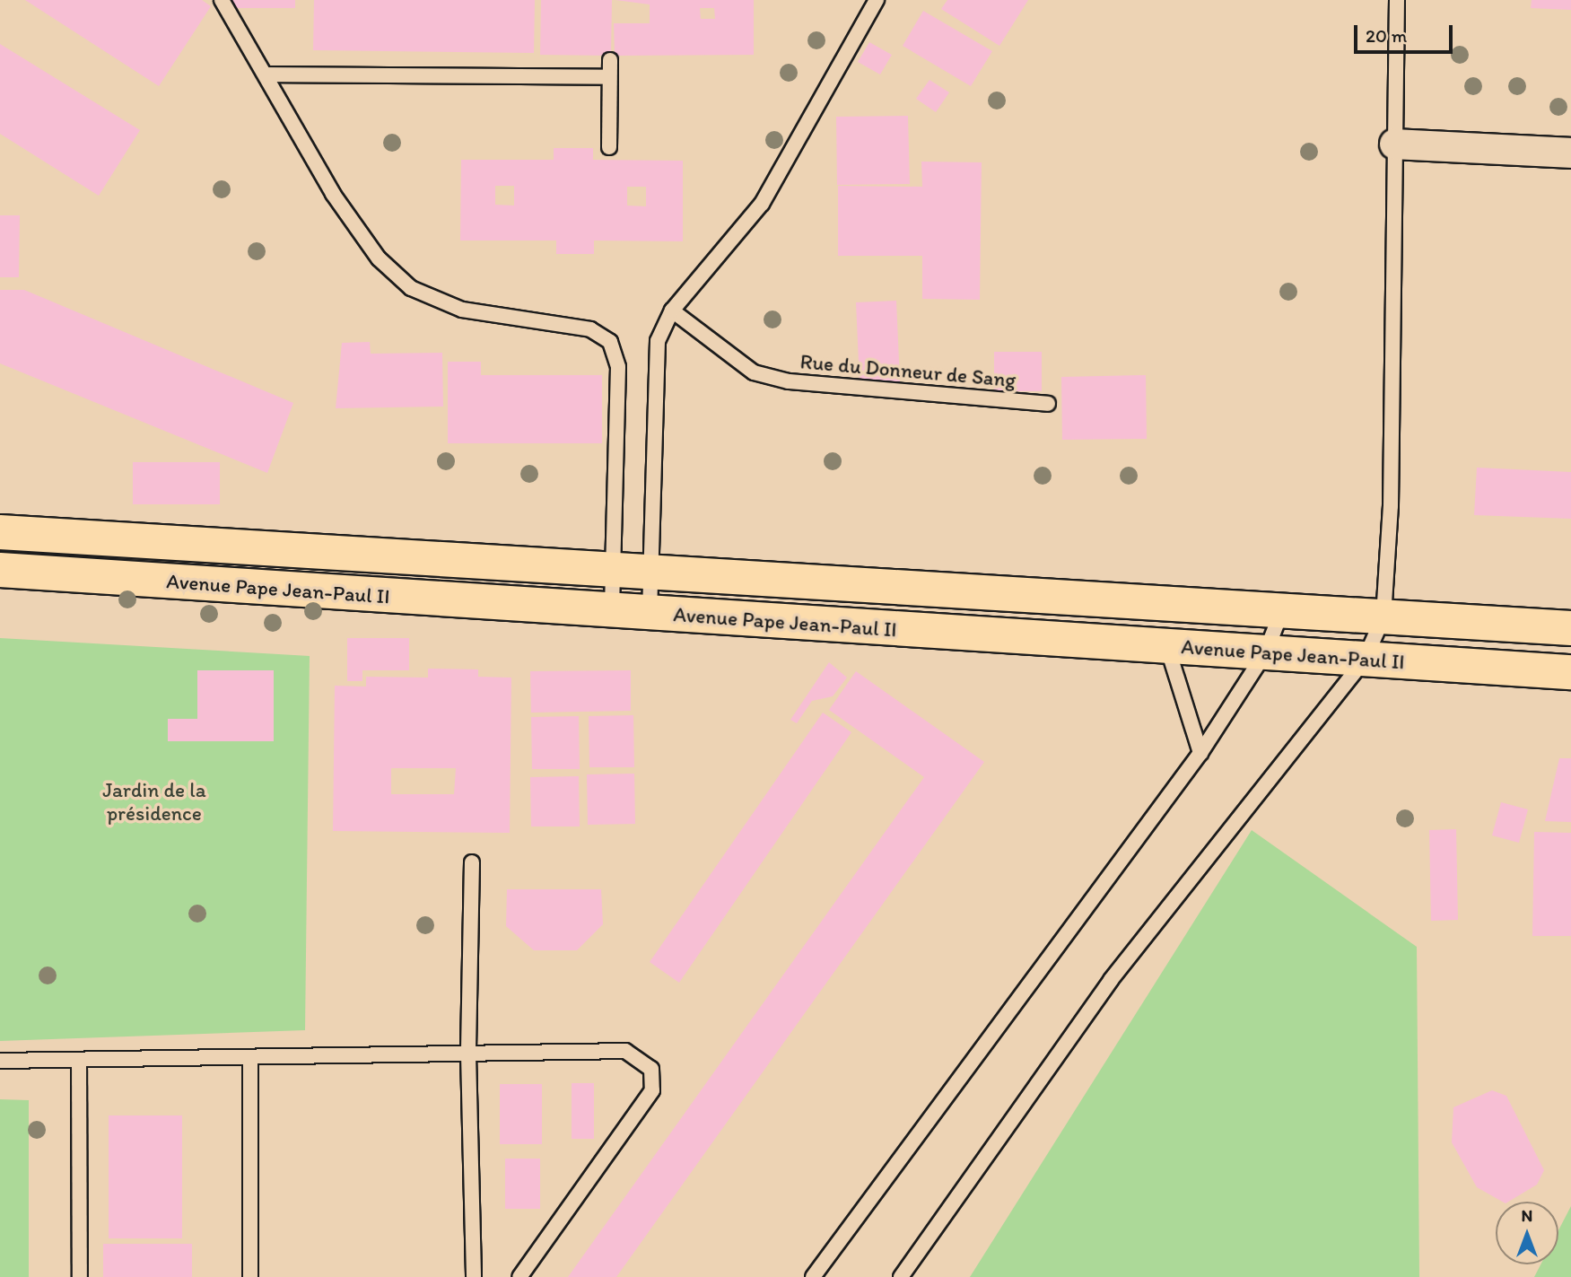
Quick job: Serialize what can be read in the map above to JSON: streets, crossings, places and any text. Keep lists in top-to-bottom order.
{
  "streets": {
    "main road": ["Avenue Pape Jean-Paul II"],
    "lane": ["Rue du Donneur de Sang"]
  },
  "parks": ["Jardin de la présidence"],
  "scale_bar": "20 m",
  "north": "top"
}
